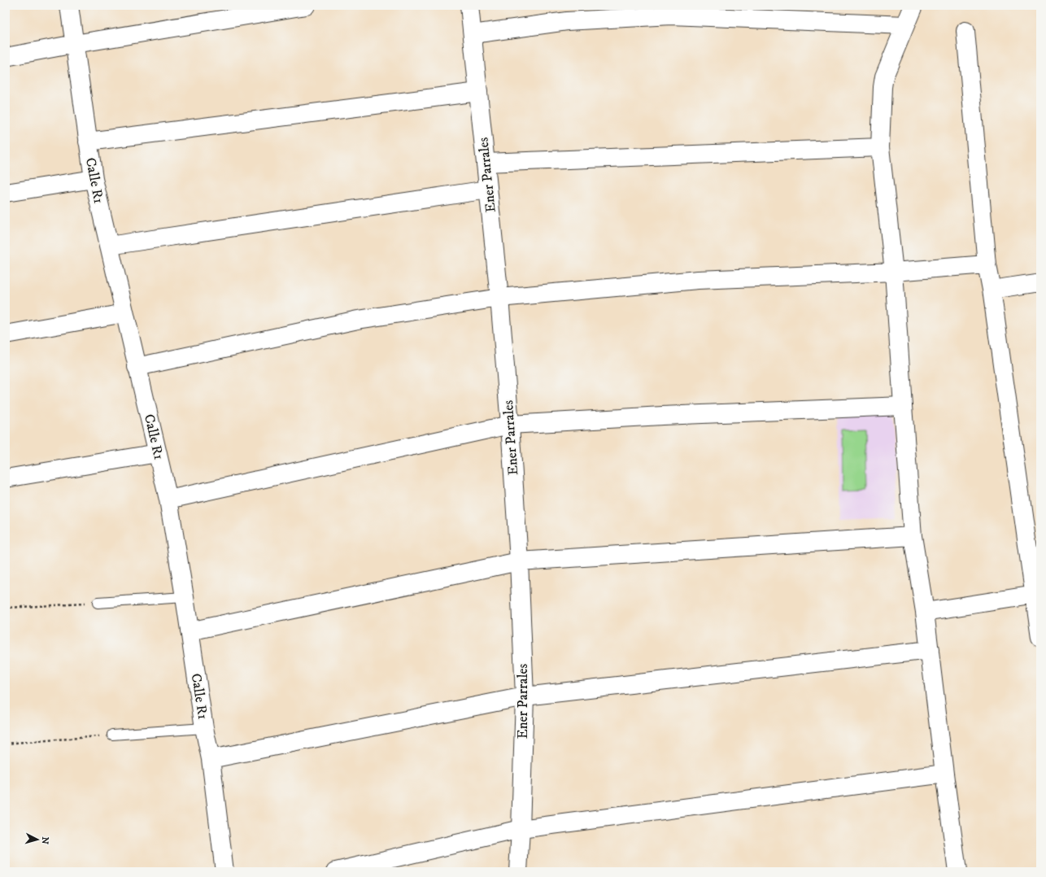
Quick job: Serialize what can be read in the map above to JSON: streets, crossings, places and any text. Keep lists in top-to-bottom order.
{
  "streets": {
    "street": ["Ener Parrales", "Calle R1"]
  },
  "north": "right"
}
